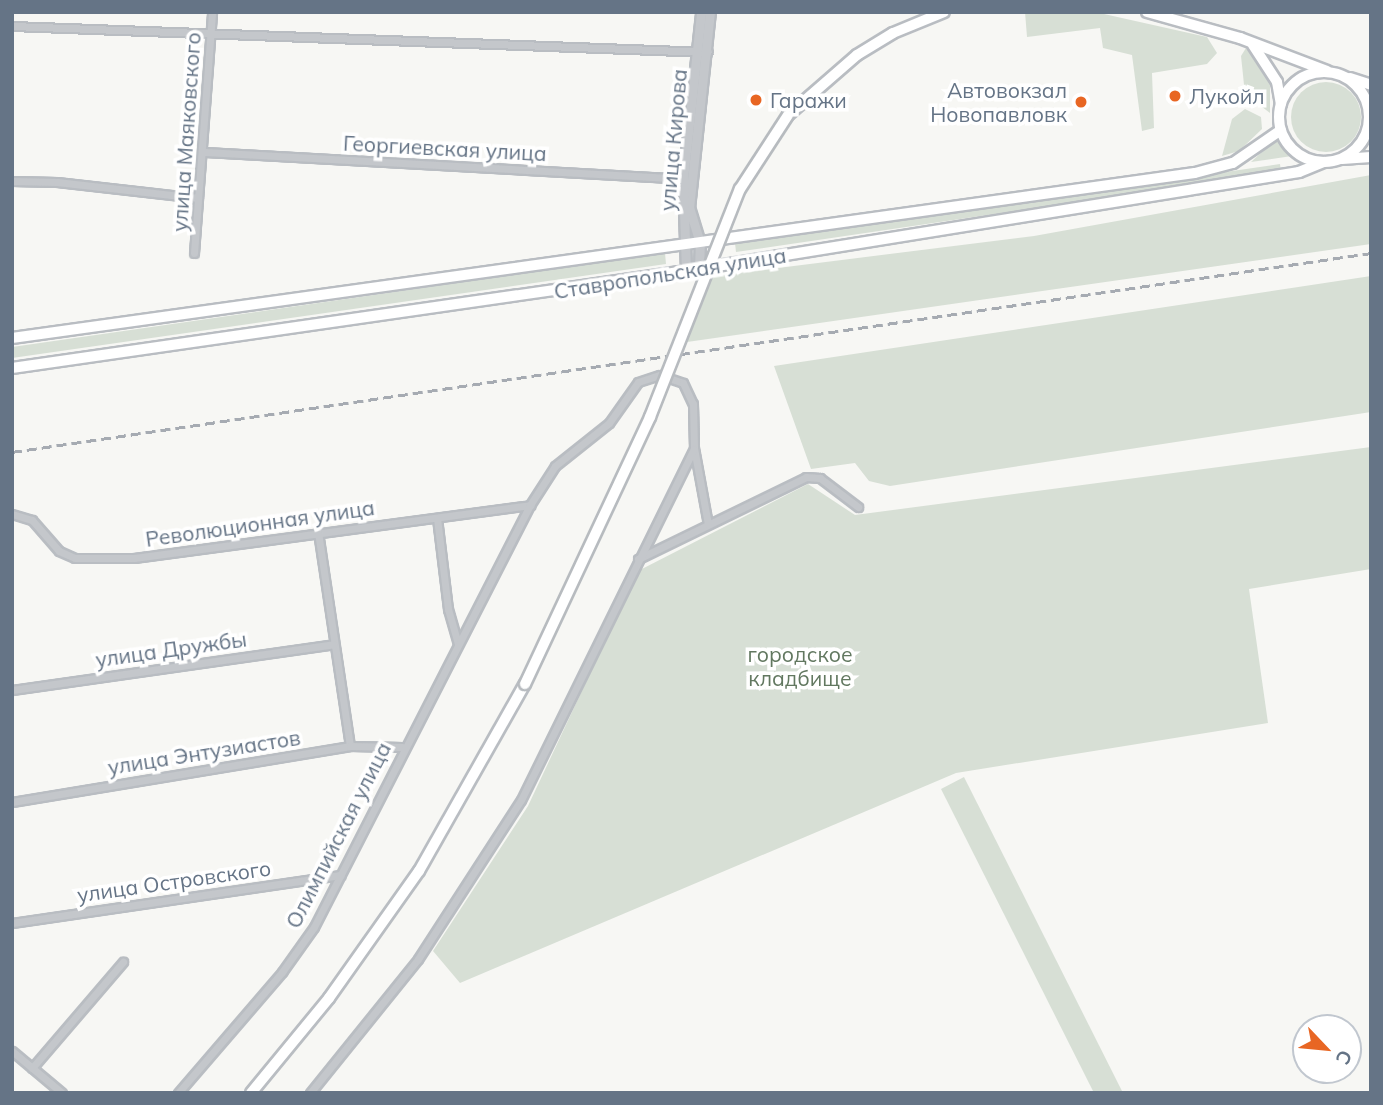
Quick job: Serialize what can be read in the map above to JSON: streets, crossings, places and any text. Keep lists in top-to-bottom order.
{
  "streets": {
    "main road": ["Ставропольская улица"],
    "street": [
      "улица Маяковского",
      "улица Кирова",
      "Георгиевская улица",
      "Революционная улица",
      "улица Дружбы",
      "улица Энтузиастов",
      "Олимпийская улица",
      "улица Островского"
    ]
  },
  "crossings": [
    ["улица Маяковского", "Георгиевская улица"],
    ["улица Кирова", "Георгиевская улица"],
    ["улица Кирова", "Ставропольская улица"],
    ["Революционная улица", "Олимпийская улица"],
    ["улица Энтузиастов", "Олимпийская улица"],
    ["Олимпийская улица", "улица Островского"]
  ],
  "parks": ["городское кладбище"],
  "places": ["Лукойл", "Гаражи", "Автовокзал Новопавловк"],
  "north": "bottom right"
}
